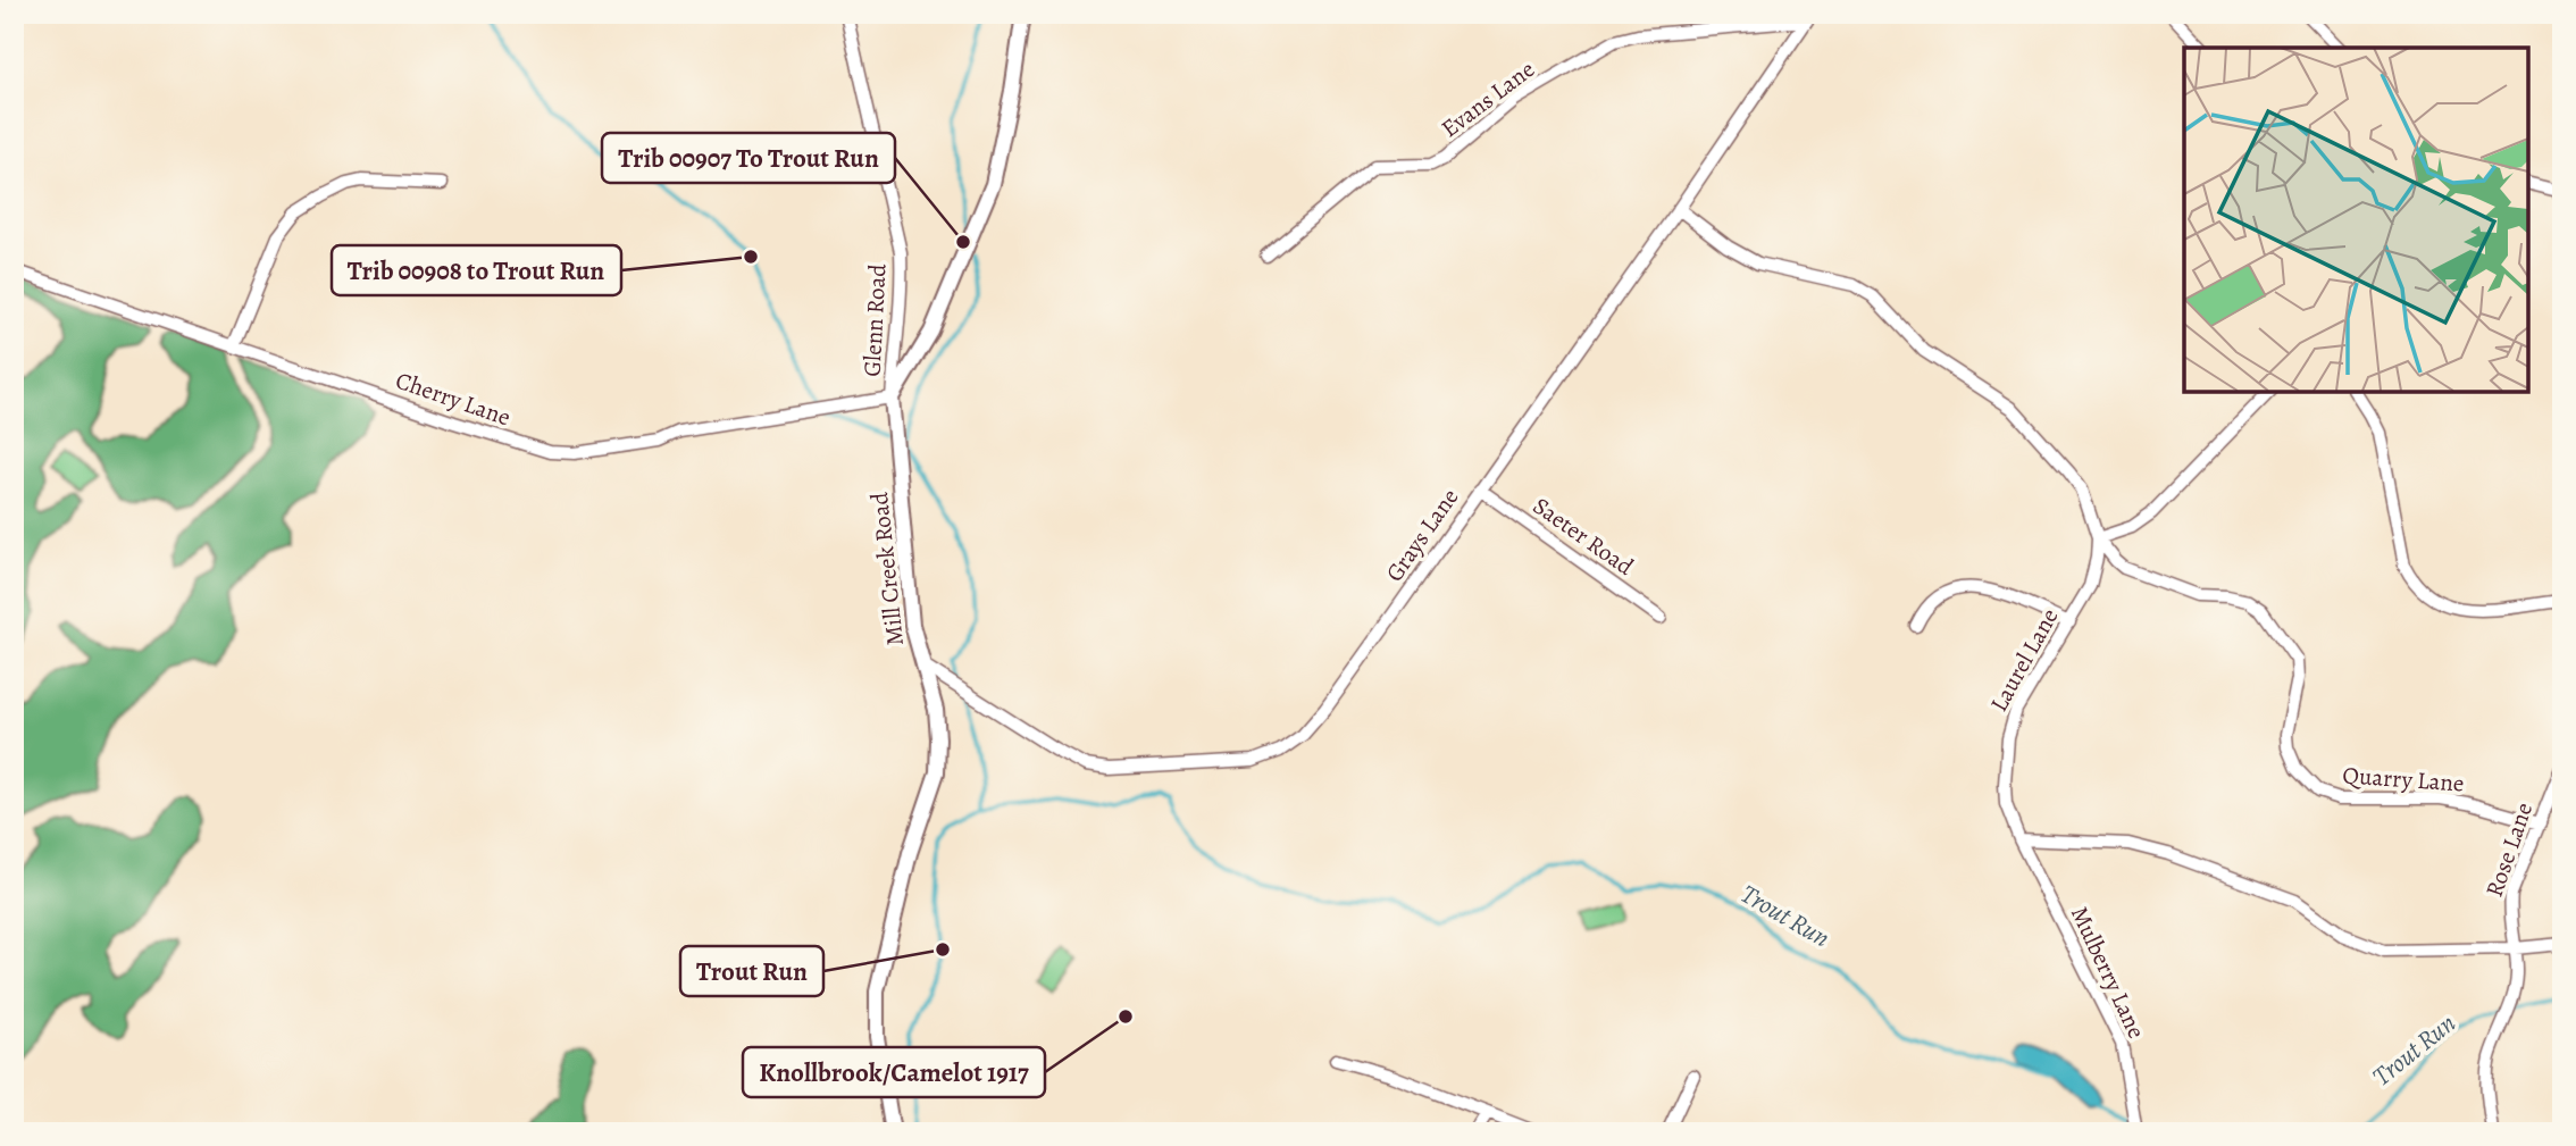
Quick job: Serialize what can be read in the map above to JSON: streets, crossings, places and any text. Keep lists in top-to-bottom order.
{
  "streets": {
    "street": [
      "Evans Lane",
      "Glenn Road",
      "Cherry Lane",
      "Grays Lane",
      "Saeter Road",
      "Mill Creek Road",
      "Laurel Lane",
      "Quarry Lane",
      "Rose Lane",
      "Mulberry Lane"
    ]
  },
  "crossings": [
    ["Evans Lane", "Grays Lane"],
    ["Glenn Road", "Cherry Lane"],
    ["Glenn Road", "Mill Creek Road"],
    ["Cherry Lane", "Mill Creek Road"],
    ["Grays Lane", "Saeter Road"],
    ["Grays Lane", "Mill Creek Road"],
    ["Grays Lane", "Laurel Lane"],
    ["Laurel Lane", "Quarry Lane"],
    ["Laurel Lane", "Mulberry Lane"],
    ["Quarry Lane", "Rose Lane"]
  ],
  "water": ["Trout Run"],
  "places": [
    "Trib 00907 To Trout Run",
    "Trib 00908 to Trout Run",
    "Trout Run",
    "Knollbrook/Camelot 1917"
  ]
}
